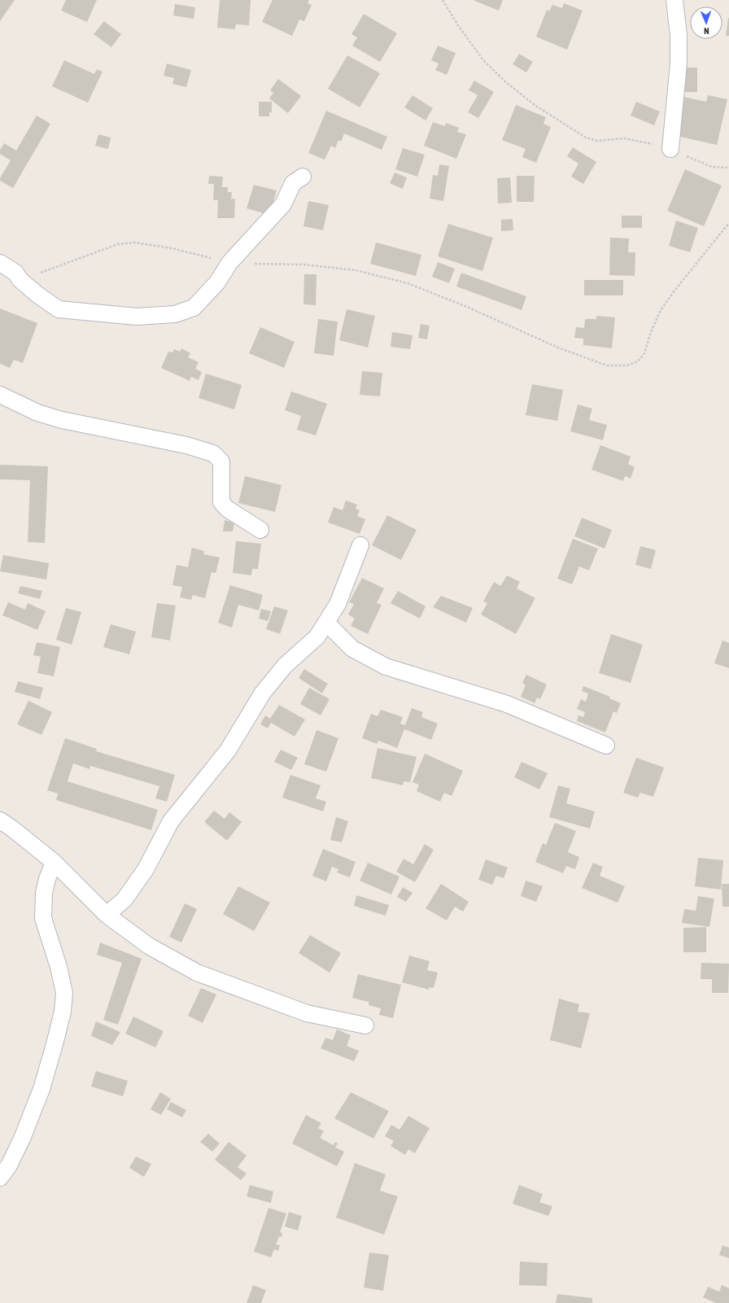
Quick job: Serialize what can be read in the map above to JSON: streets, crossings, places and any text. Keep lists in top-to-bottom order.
{
  "north": "bottom"
}
